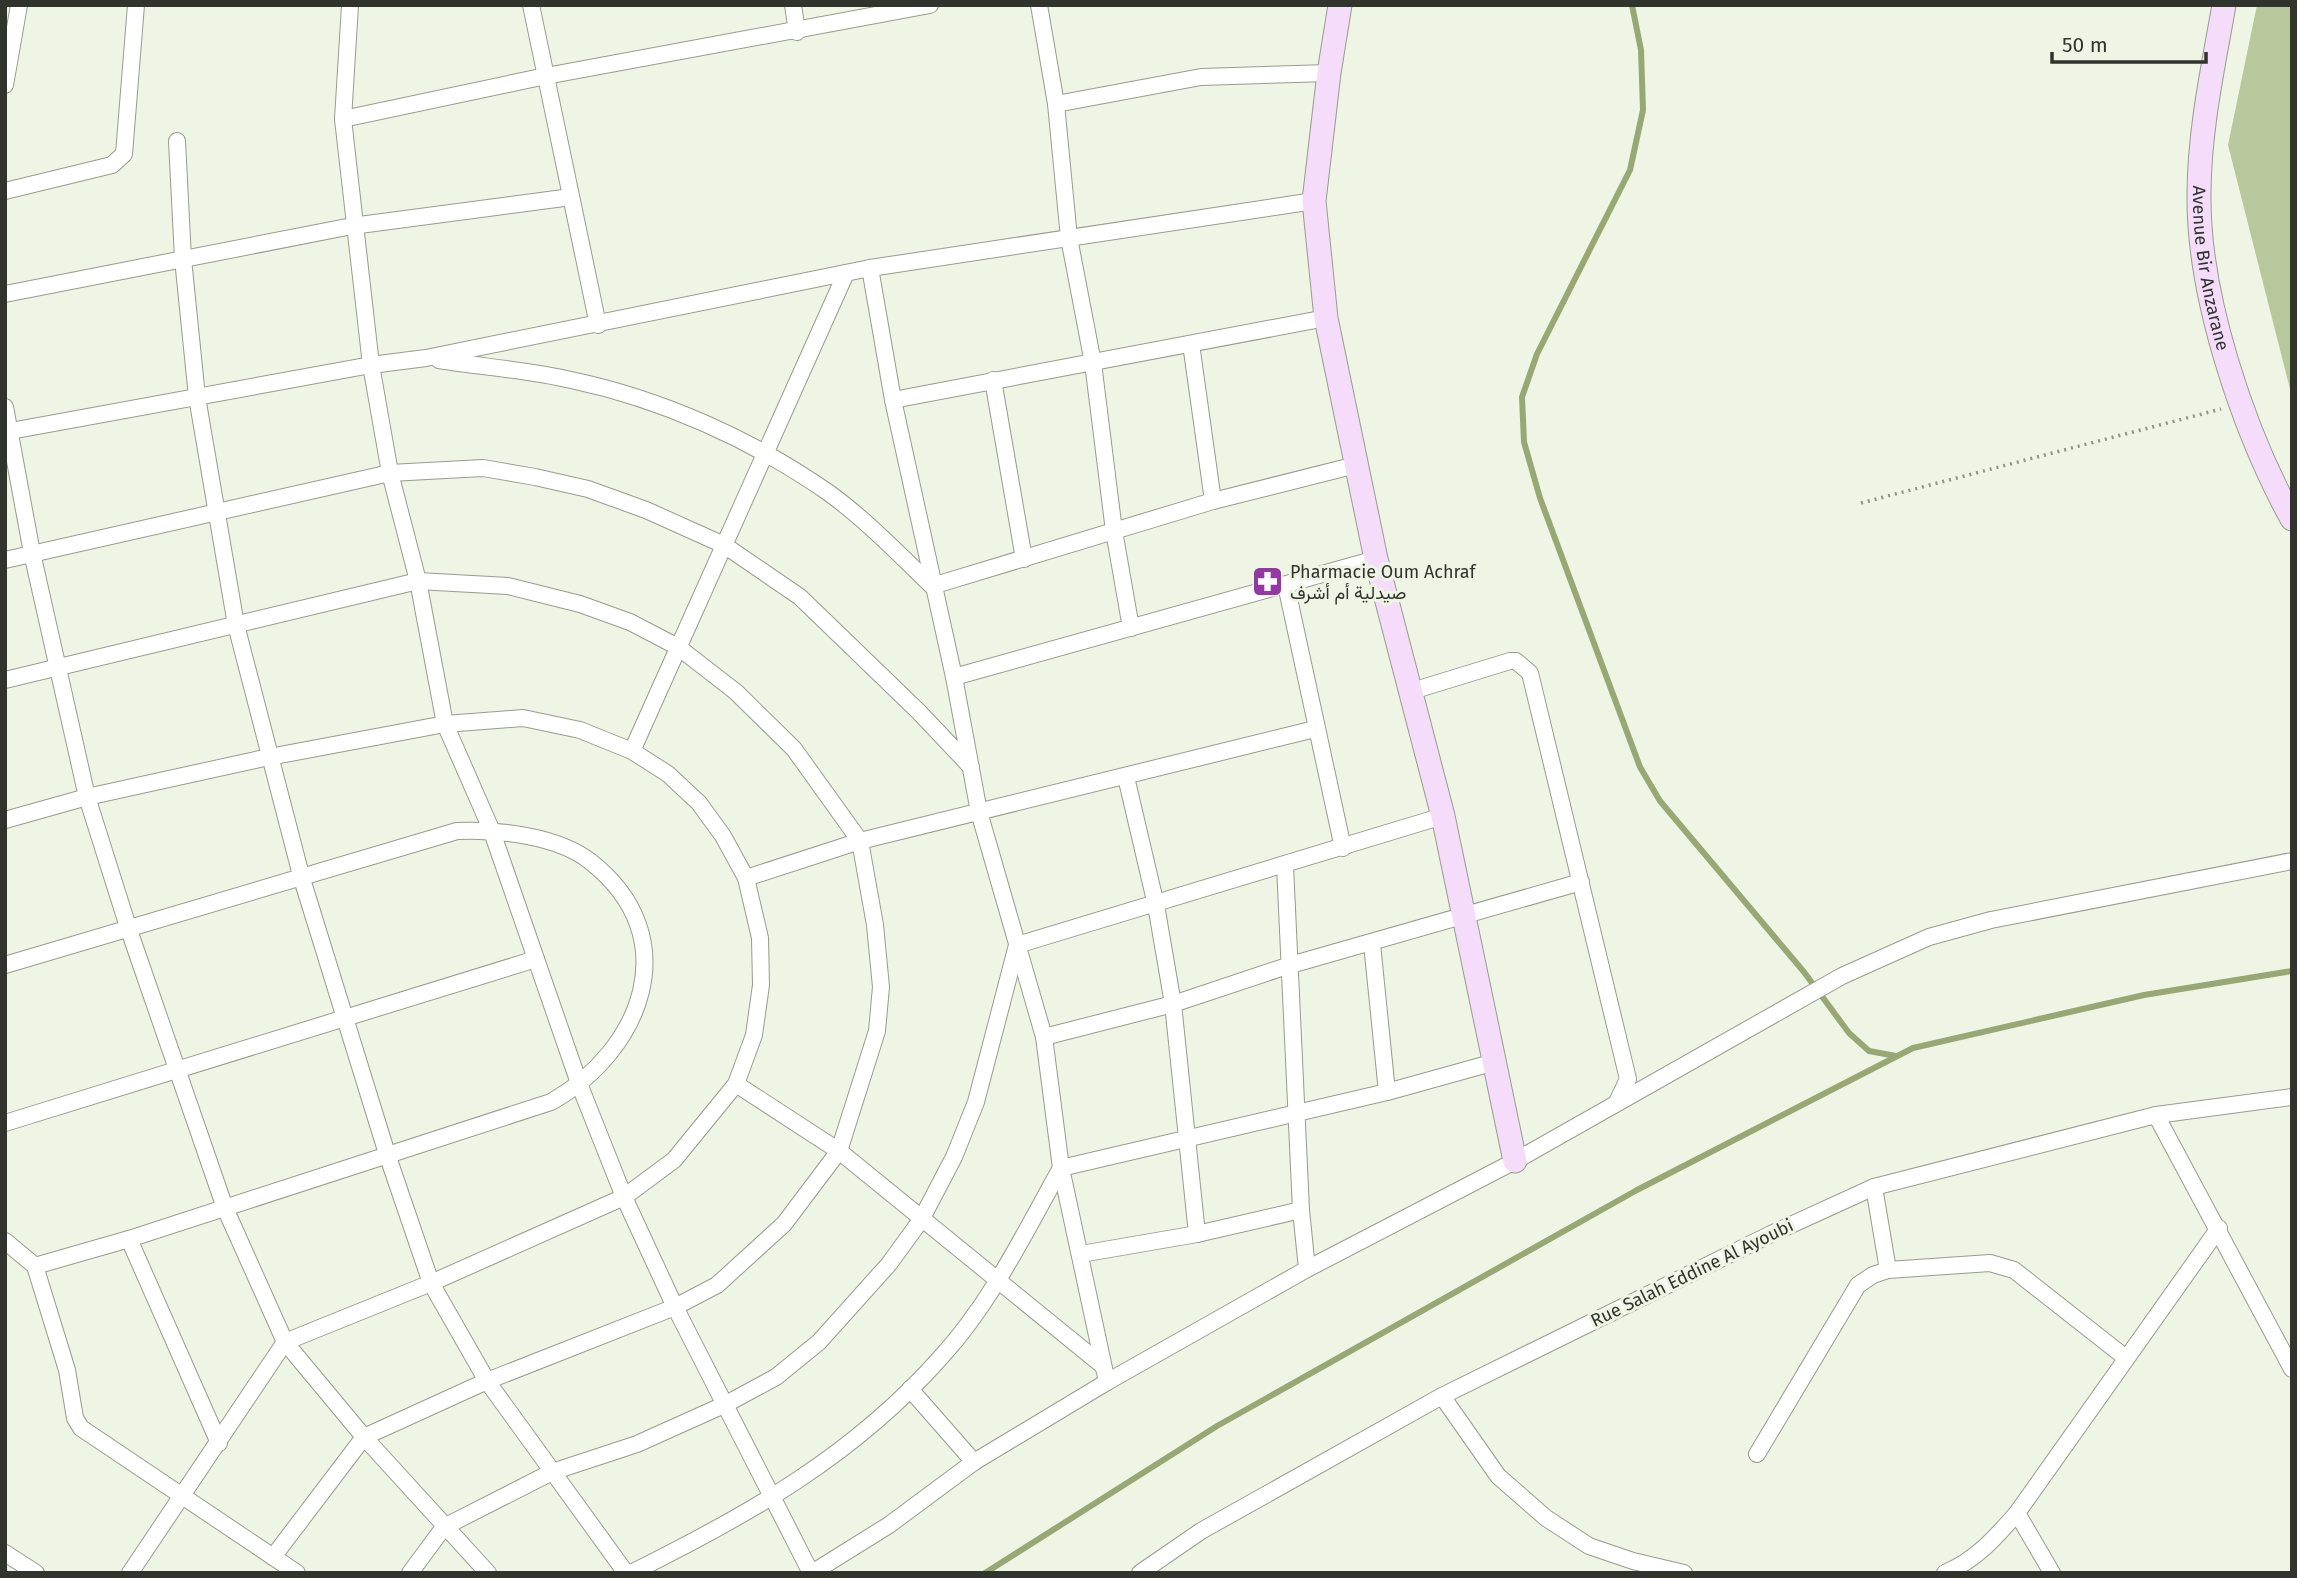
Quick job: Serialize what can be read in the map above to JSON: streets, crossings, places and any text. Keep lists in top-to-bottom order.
{
  "streets": {
    "street": ["Avenue Bir Anzarane", "Rue Salah Eddine Al Ayoubi"]
  },
  "places": {
    "pharmacy": ["Pharmacie Oum Achraf صيدلية أم أشرف"]
  },
  "scale_bar": "50 m"
}
